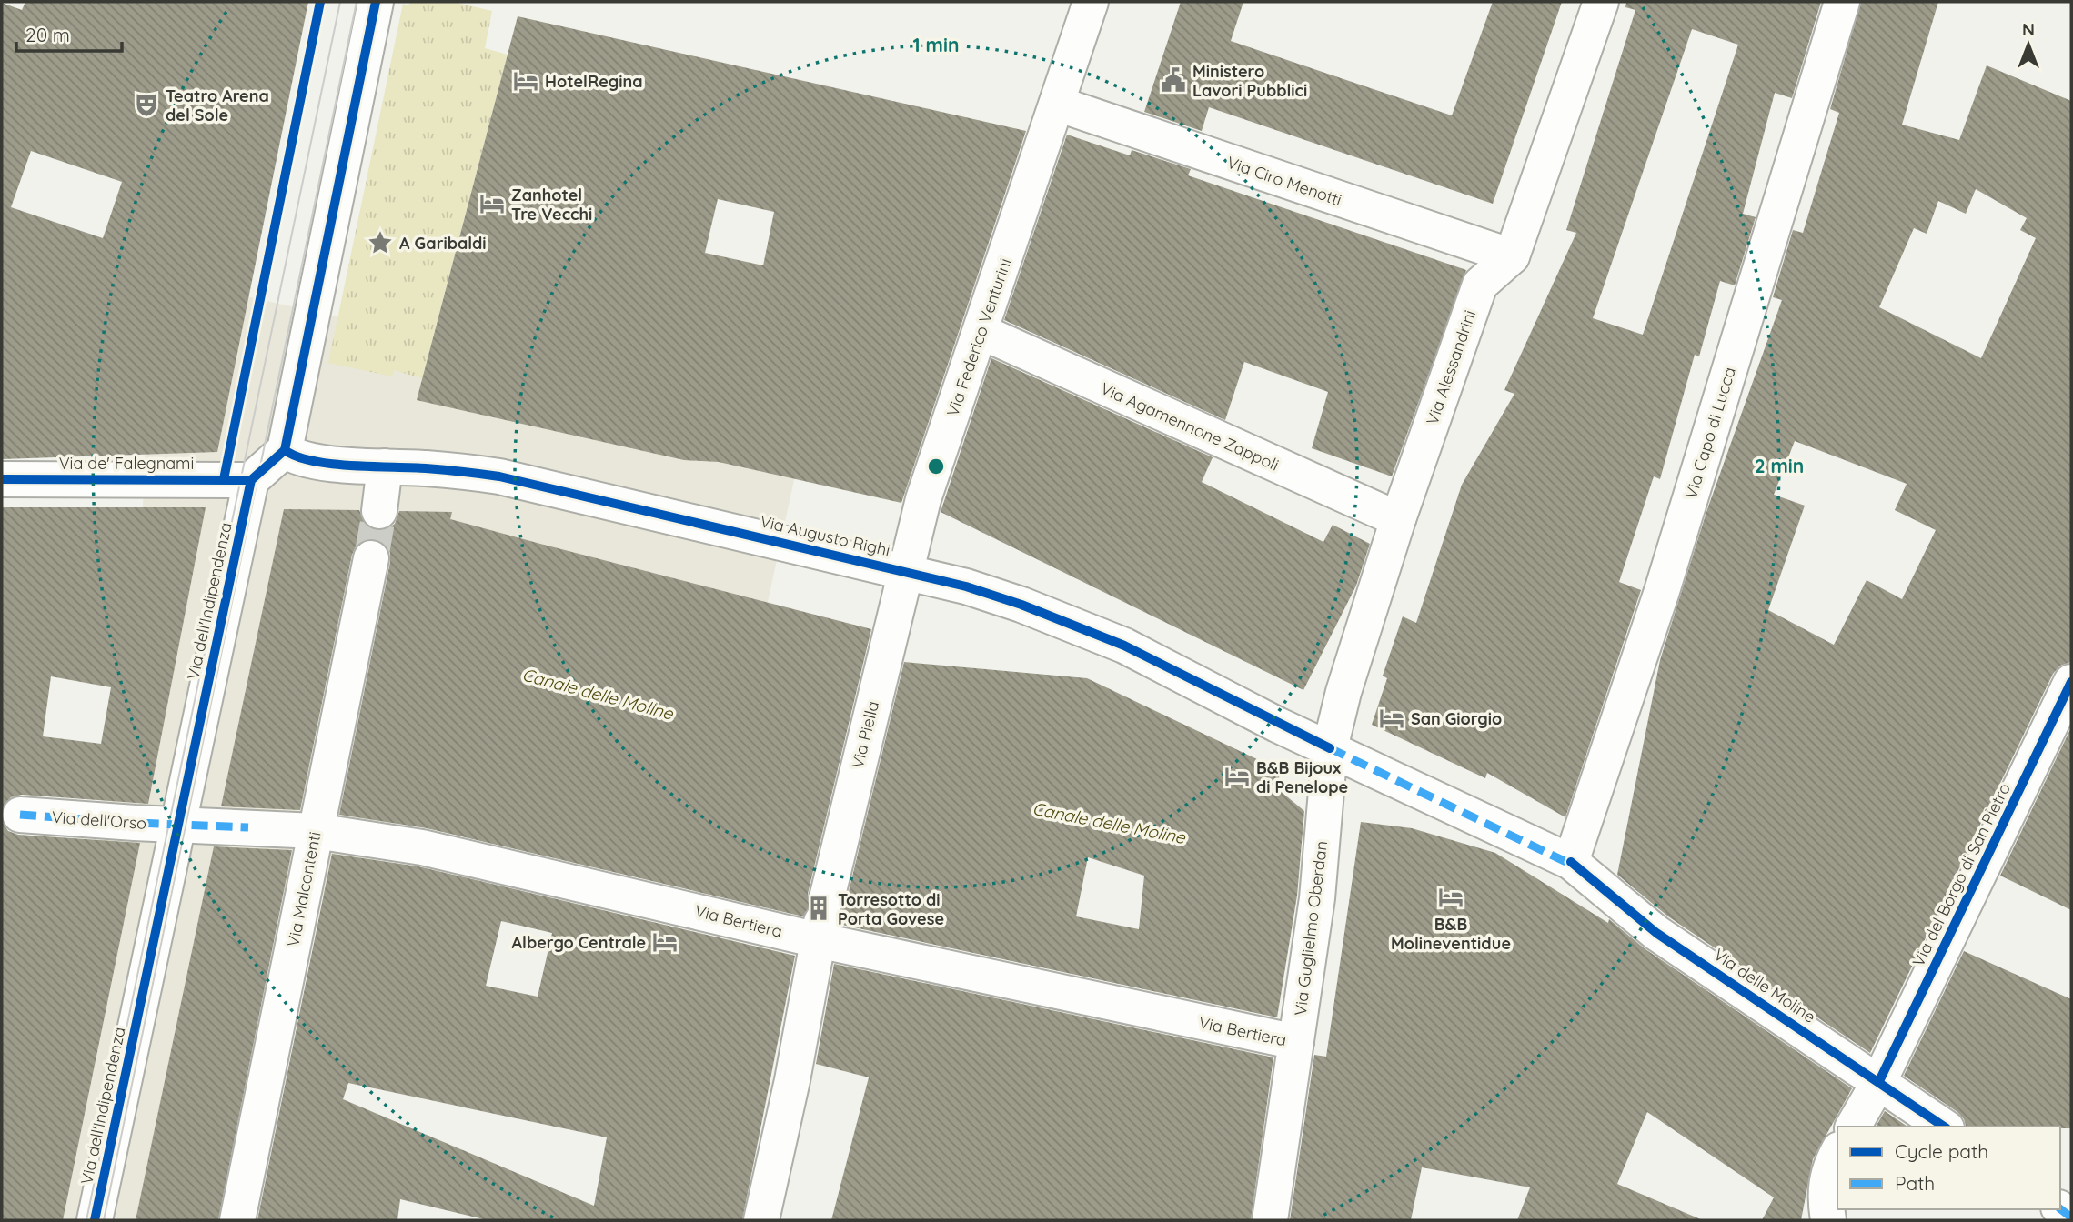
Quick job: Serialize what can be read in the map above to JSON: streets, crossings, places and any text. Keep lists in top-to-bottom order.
{
  "streets": {
    "street": [
      "Via Ciro Menotti",
      "Via Federico Venturini",
      "Via Alessandrini",
      "Via Agamennone Zappoli",
      "Via Capo di Lucca",
      "Via de' Falegnami",
      "Via Augusto Righi",
      "Via dell'Indipendenza",
      "Via Piella",
      "Via dell'Orso",
      "Via del Borgo di San Pietro",
      "Via Malcontenti",
      "Via Bertiera",
      "Via Guglielmo Oberdan",
      "Via delle Moline"
    ]
  },
  "crossings": [
    ["Via Ciro Menotti", "Via Federico Venturini"],
    ["Via Ciro Menotti", "Via Alessandrini"],
    ["Via Federico Venturini", "Via Agamennone Zappoli"],
    ["Via Federico Venturini", "Via Augusto Righi"],
    ["Via Federico Venturini", "Via Piella"],
    ["Via Alessandrini", "Via Agamennone Zappoli"],
    ["Via Alessandrini", "Via Augusto Righi"],
    ["Via Alessandrini", "Via Guglielmo Oberdan"],
    ["Via Alessandrini", "Via delle Moline"],
    ["Via Capo di Lucca", "Via delle Moline"],
    ["Via de' Falegnami", "Via dell'Indipendenza"],
    ["Via Augusto Righi", "Via Piella"],
    ["Via Augusto Righi", "Via Guglielmo Oberdan"],
    ["Via Augusto Righi", "Via delle Moline"],
    ["Via dell'Indipendenza", "Via dell'Orso"],
    ["Via dell'Indipendenza", "Via Bertiera"],
    ["Via Piella", "Via Bertiera"],
    ["Via dell'Orso", "Via Bertiera"],
    ["Via del Borgo di San Pietro", "Via delle Moline"],
    ["Via Malcontenti", "Via Bertiera"],
    ["Via Bertiera", "Via Guglielmo Oberdan"],
    ["Via Guglielmo Oberdan", "Via delle Moline"]
  ],
  "water": ["Canale delle Moline"],
  "places": {
    "public building": ["Ministero Lavori Pubblici"],
    "hotel": [
      "HotelRegina",
      "Zanhotel Tre Vecchi",
      "San Giorgio",
      "B&B Bijoux di Penelope",
      "B&B Molineventidue",
      "Albergo Centrale"
    ],
    "theatre": ["Teatro Arena del Sole"],
    "place": ["A Garibaldi"],
    "building": ["Torresotto di Porta Govese"]
  },
  "legend": ["Cycle path", "Path"],
  "scale_bar": "20 m",
  "north": "top",
  "rings": ["1 min", "2 min"]
}
